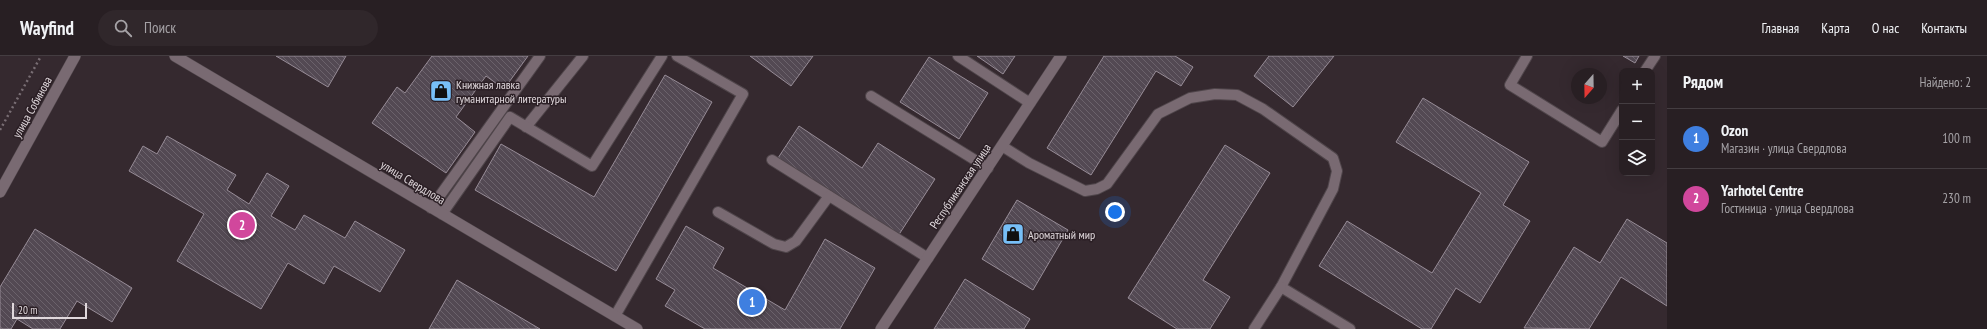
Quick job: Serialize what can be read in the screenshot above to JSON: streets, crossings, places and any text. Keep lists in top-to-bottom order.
{
  "streets": {
    "street": ["улица Собинова", "улица Свердлова", "Республиканская улица"]
  },
  "places": {
    "shop": ["Книжная лавка гуманитарной литературы", "Ароматный мир"]
  },
  "scale_bar": "20 m",
  "north": "bottom",
  "page": {
    "header": "Wayfind",
    "search": "Поиск",
    "nav": [
      "Главная",
      "Карта",
      "О нас",
      "Контакты"
    ],
    "heading": ["Рядом", "Найдено: 2"],
    "map_buttons": ["+", "−"],
    "list": [
      {
        "mark": "1",
        "name": "Ozon",
        "note": "Магазин · улица Свердлова",
        "value": "100 m"
      },
      {
        "mark": "2",
        "name": "Yarhotel Centre",
        "note": "Гостиница · улица Свердлова",
        "value": "230 m"
      }
    ],
    "pins": ["2", "1"],
    "scale": "20 m"
  }
}
